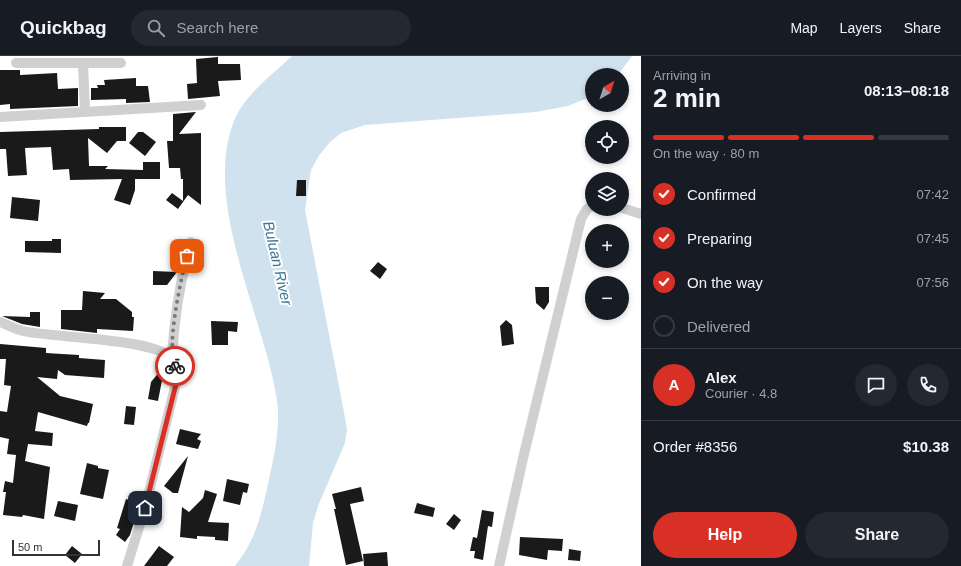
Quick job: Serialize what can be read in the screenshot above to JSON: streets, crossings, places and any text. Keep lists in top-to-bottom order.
{
  "water": ["Buluan River"],
  "scale_bar": "50 m",
  "north": "top right",
  "page": {
    "header": "Quickbag",
    "search": "Search here",
    "nav": ["Map", "Layers", "Share"],
    "heading": ["2 min", "Arriving in", "08:13–08:18"],
    "panel": [
      "Alex",
      "Courier · 4.8",
      "Order #8356",
      "$10.38"
    ],
    "map_buttons": ["+", "−"],
    "bar": "On the way · 80 m",
    "list": [
      ["Confirmed", "07:42"],
      ["Preparing", "07:45"],
      ["On the way", "07:56"],
      "Delivered"
    ],
    "round": "A",
    "buttons": ["Help", "Share"],
    "scale": "50 m"
  }
}
